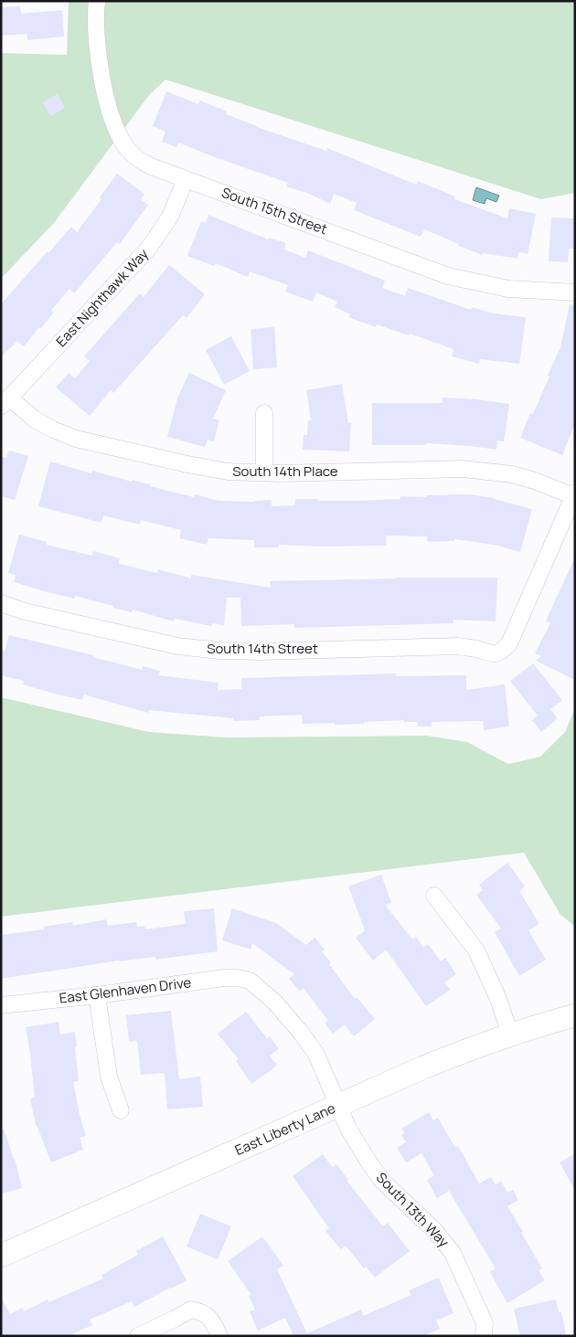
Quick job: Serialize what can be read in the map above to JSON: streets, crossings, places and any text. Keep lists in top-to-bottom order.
{
  "streets": {
    "street": [
      "South 15th Street",
      "East Nighthawk Way",
      "South 14th Place",
      "South 14th Street",
      "East Glenhaven Drive",
      "East Liberty Lane",
      "South 13th Way"
    ]
  },
  "crossings": [
    ["South 15th Street", "East Nighthawk Way"],
    ["East Nighthawk Way", "South 14th Place"],
    ["South 14th Place", "South 14th Street"],
    ["East Glenhaven Drive", "South 13th Way"],
    ["East Liberty Lane", "South 13th Way"]
  ]
}
